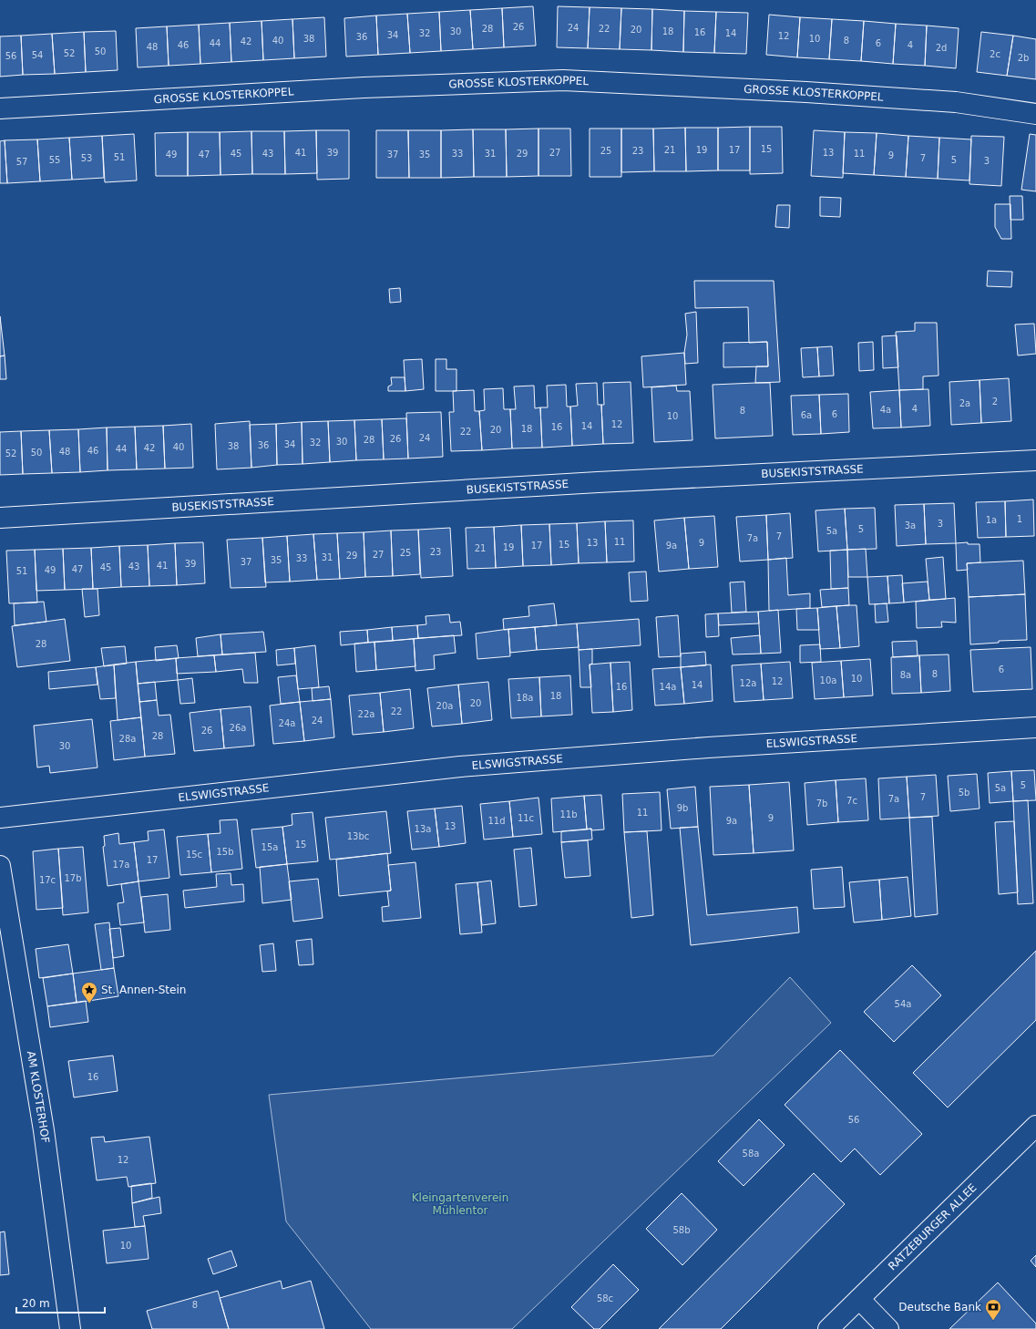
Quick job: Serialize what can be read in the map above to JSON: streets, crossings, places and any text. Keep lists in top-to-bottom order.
{
  "streets": {
    "street": [
      "GROSSE KLOSTERKOPPEL",
      "BUSEKISTSTRASSE",
      "ELSWIGSTRASSE",
      "AM KLOSTERHOF",
      "RATZEBURGER ALLEE"
    ]
  },
  "parks": ["Kleingartenverein Mühlentor"],
  "places": {
    "place": ["St. Annen-Stein"],
    "bank": ["Deutsche Bank"]
  },
  "house_numbers": [
    "26",
    "24",
    "28",
    "22",
    "20",
    "30",
    "18",
    "16",
    "32",
    "14",
    "34",
    "12",
    "36",
    "38",
    "10",
    "40",
    "8",
    "42",
    "44",
    "6",
    "46",
    "4",
    "48",
    "2d",
    "50",
    "52",
    "2c",
    "54",
    "56",
    "2b",
    "15",
    "21",
    "19",
    "17",
    "25",
    "23",
    "41",
    "39",
    "27",
    "13",
    "45",
    "43",
    "33",
    "31",
    "29",
    "11",
    "49",
    "47",
    "37",
    "35",
    "9",
    "51",
    "53",
    "7",
    "55",
    "5",
    "3",
    "57",
    "2",
    "2a",
    "4",
    "4a",
    "8",
    "6",
    "6a",
    "10",
    "12",
    "14",
    "16",
    "18",
    "20",
    "22",
    "24",
    "26",
    "28",
    "30",
    "32",
    "34",
    "36",
    "38",
    "40",
    "42",
    "44",
    "46",
    "48",
    "50",
    "52",
    "1",
    "1a",
    "3",
    "3a",
    "5",
    "5a",
    "7",
    "7a",
    "11",
    "13",
    "9",
    "15",
    "17",
    "9a",
    "19",
    "21",
    "23",
    "25",
    "27",
    "29",
    "31",
    "33",
    "35",
    "37",
    "39",
    "41",
    "43",
    "45",
    "47",
    "49",
    "51",
    "28",
    "6",
    "8",
    "8a",
    "10",
    "10a",
    "12",
    "12a",
    "14",
    "16",
    "14a",
    "18",
    "18a",
    "20",
    "20a",
    "22",
    "22a",
    "24",
    "24a",
    "26a",
    "26",
    "28",
    "28a",
    "30",
    "5",
    "5a",
    "5b",
    "7",
    "7a",
    "7c",
    "7b",
    "9b",
    "11",
    "11b",
    "11c",
    "9",
    "11d",
    "9a",
    "13",
    "13a",
    "13bc",
    "15",
    "15a",
    "15b",
    "15c",
    "17",
    "17a",
    "17b",
    "17c",
    "54a",
    "16",
    "56",
    "58a",
    "12",
    "58b",
    "10",
    "58c",
    "8"
  ],
  "scale_bar": "20 m"
}
